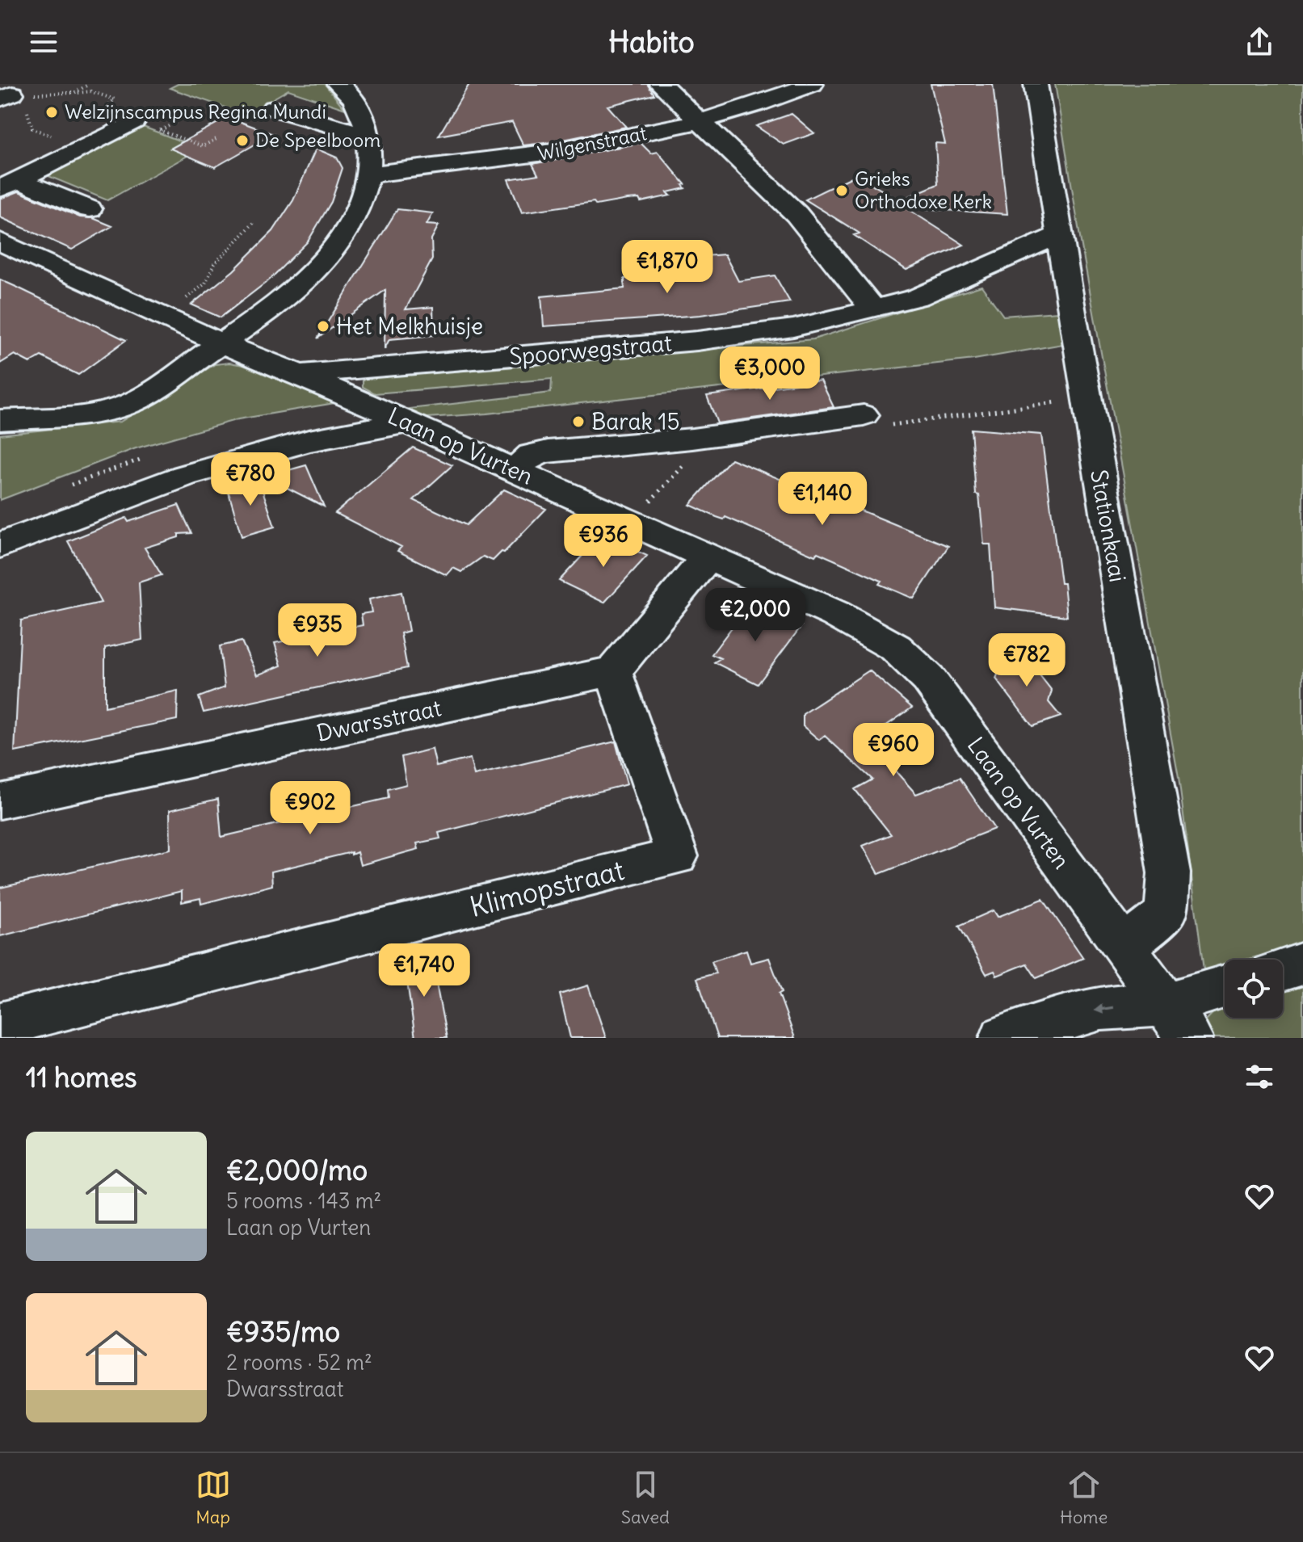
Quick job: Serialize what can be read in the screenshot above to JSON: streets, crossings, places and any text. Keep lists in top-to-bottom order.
{
  "streets": {
    "street": [
      "Wilgenstraat",
      "Spoorwegstraat",
      "Laan op Vurten",
      "Stationkaai",
      "Dwarsstraat",
      "Klimopstraat"
    ]
  },
  "crossings": [
    ["Spoorwegstraat", "Laan op Vurten"],
    ["Spoorwegstraat", "Stationkaai"],
    ["Laan op Vurten", "Stationkaai"],
    ["Dwarsstraat", "Klimopstraat"]
  ],
  "places": [
    "Welzijnscampus Regina Mundi",
    "De Speelboom",
    "Grieks Orthodoxe Kerk",
    "Het Melkhuisje",
    "Barak 15"
  ],
  "page": {
    "header": "Habito",
    "price": [
      "€1,870",
      "€3,000",
      "€780",
      "€1,140",
      "€936",
      "€2,000",
      "€935",
      "€782",
      "€960",
      "€902",
      "€1,740"
    ],
    "heading": "11 homes",
    "list": [
      {
        "name": "€2,000/mo",
        "note": "5 rooms · 143 m² · Laan op Vurten"
      },
      {
        "name": "€935/mo",
        "note": "2 rooms · 52 m² · Dwarsstraat"
      }
    ],
    "tabs": ["Map", "Saved", "Home"]
  }
}
